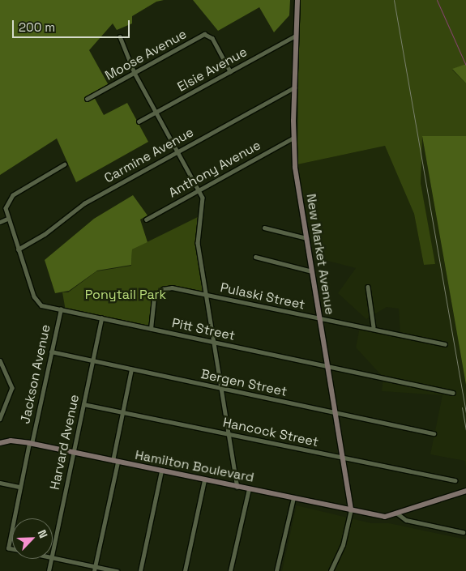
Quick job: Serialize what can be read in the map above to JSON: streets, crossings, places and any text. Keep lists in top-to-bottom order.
{
  "streets": {
    "main road": ["New Market Avenue", "Hamilton Boulevard"],
    "street": [
      "Moose Avenue",
      "Elsie Avenue",
      "Carmine Avenue",
      "Anthony Avenue",
      "Pulaski Street",
      "Pitt Street",
      "Jackson Avenue",
      "Bergen Street",
      "Hancock Street",
      "Harvard Avenue"
    ]
  },
  "crossings": [
    ["Moose Avenue", "Elsie Avenue"],
    ["Elsie Avenue", "New Market Avenue"],
    ["Carmine Avenue", "New Market Avenue"],
    ["Carmine Avenue", "Pitt Street"],
    ["Anthony Avenue", "New Market Avenue"],
    ["New Market Avenue", "Pulaski Street"],
    ["New Market Avenue", "Pitt Street"],
    ["New Market Avenue", "Bergen Street"],
    ["New Market Avenue", "Hancock Street"],
    ["New Market Avenue", "Hamilton Boulevard"],
    ["Pulaski Street", "Pitt Street"],
    ["Pitt Street", "Jackson Avenue"],
    ["Pitt Street", "Harvard Avenue"],
    ["Jackson Avenue", "Bergen Street"],
    ["Jackson Avenue", "Hamilton Boulevard"],
    ["Bergen Street", "Harvard Avenue"],
    ["Hancock Street", "Harvard Avenue"],
    ["Harvard Avenue", "Hamilton Boulevard"]
  ],
  "parks": ["Ponytail Park"],
  "scale_bar": "200 m",
  "north": "top right"
}
